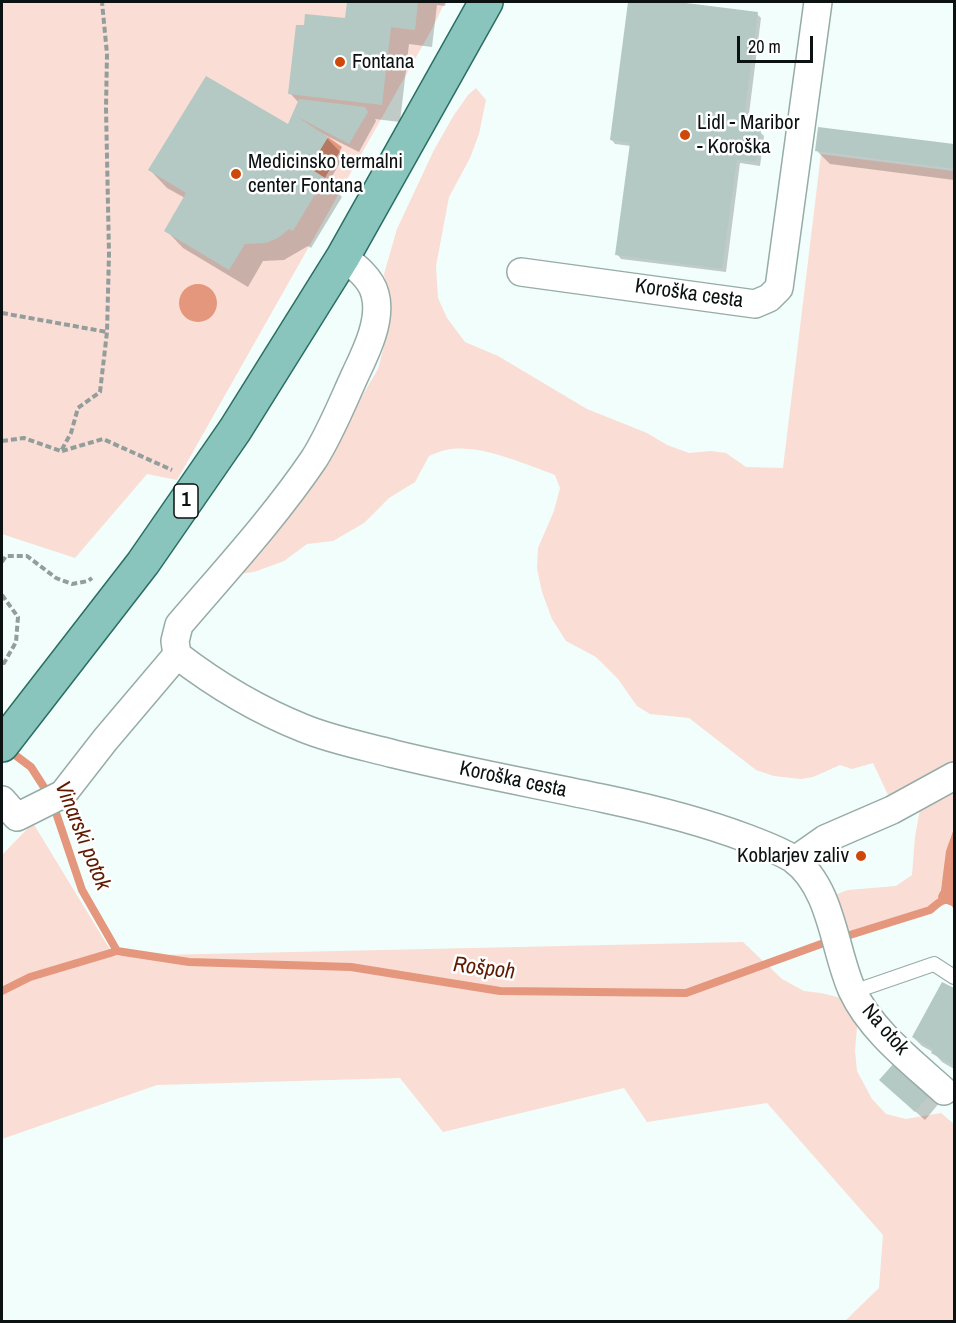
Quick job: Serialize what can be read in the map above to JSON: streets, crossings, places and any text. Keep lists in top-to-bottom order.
{
  "streets": {
    "main road": ["1"],
    "street": ["Koroška cesta", "Na otok"]
  },
  "crossings": [
    ["Koroška cesta", "Na otok"]
  ],
  "water": ["Vinarski potok", "Rošpoh"],
  "places": [
    "Fontana",
    "Lidl - Maribor - Koroška",
    "Medicinsko termalni center Fontana",
    "Koblarjev zaliv"
  ],
  "scale_bar": "20 m"
}
